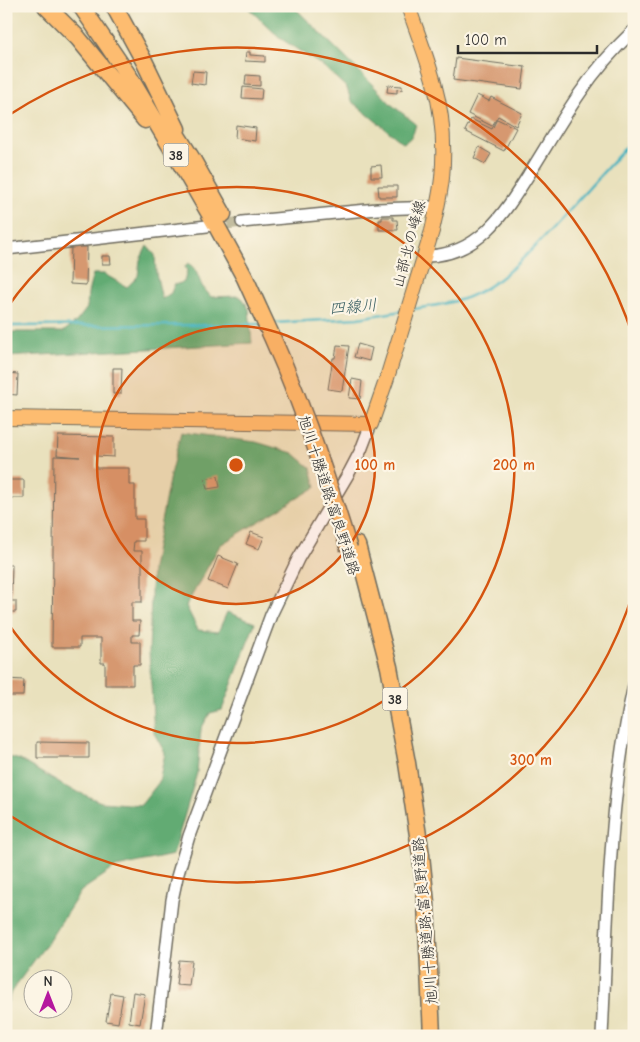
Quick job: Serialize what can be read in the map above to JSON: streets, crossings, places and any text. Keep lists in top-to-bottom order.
{
  "streets": {
    "highway": ["38", "旭川十勝道路;富良野道路"],
    "main road": ["山部北の峰線"]
  },
  "crossings": [
    ["38", "旭川十勝道路;富良野道路"]
  ],
  "water": ["四線川"],
  "scale_bar": "100 m",
  "north": "top",
  "rings": ["100 m", "200 m", "300 m"]
}
